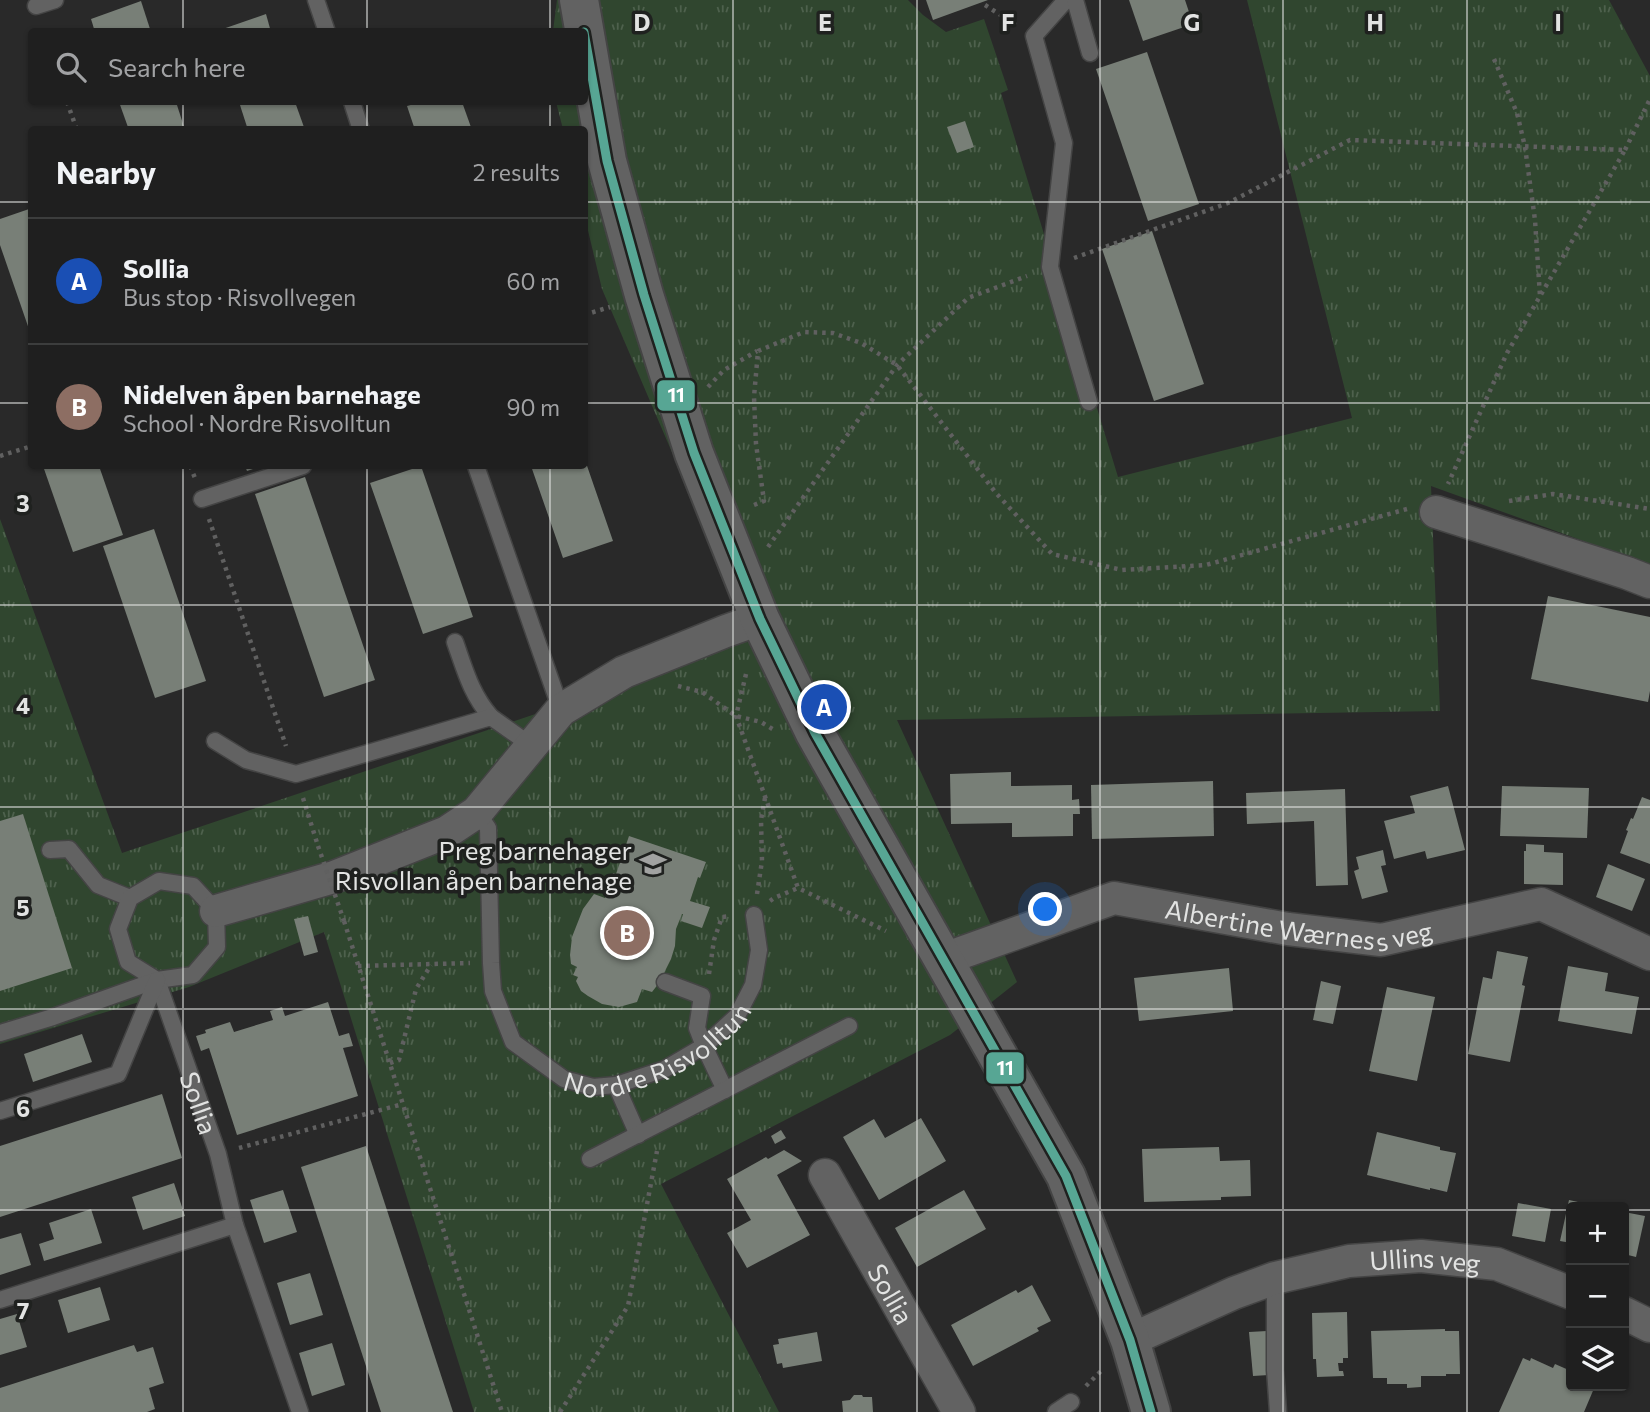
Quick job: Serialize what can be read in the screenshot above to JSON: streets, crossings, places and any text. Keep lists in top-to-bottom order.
{
  "streets": {
    "street": ["Albertine Wærness veg", "Sollia", "Ullins veg"],
    "lane": ["Nordre Risvolltun"]
  },
  "places": {
    "school or university": ["Preg barnehager Risvollan åpen barnehage"]
  },
  "lines": ["transit line 11"],
  "page": {
    "search": "Search here",
    "heading": ["Nearby", "2 results"],
    "list": [
      {
        "mark": "A",
        "name": "Sollia",
        "note": "Bus stop · Risvollvegen",
        "value": "60 m"
      },
      {
        "mark": "B",
        "name": "Nidelven åpen barnehage",
        "note": "School · Nordre Risvolltun",
        "value": "90 m"
      }
    ],
    "pins": ["A", "B"],
    "map_buttons": ["+", "−"]
  },
  "grid": {
    "columns": [
      "D",
      "E",
      "F",
      "G",
      "H",
      "I"
    ],
    "rows": [
      "3",
      "4",
      "5",
      "6",
      "7"
    ]
  }
}
